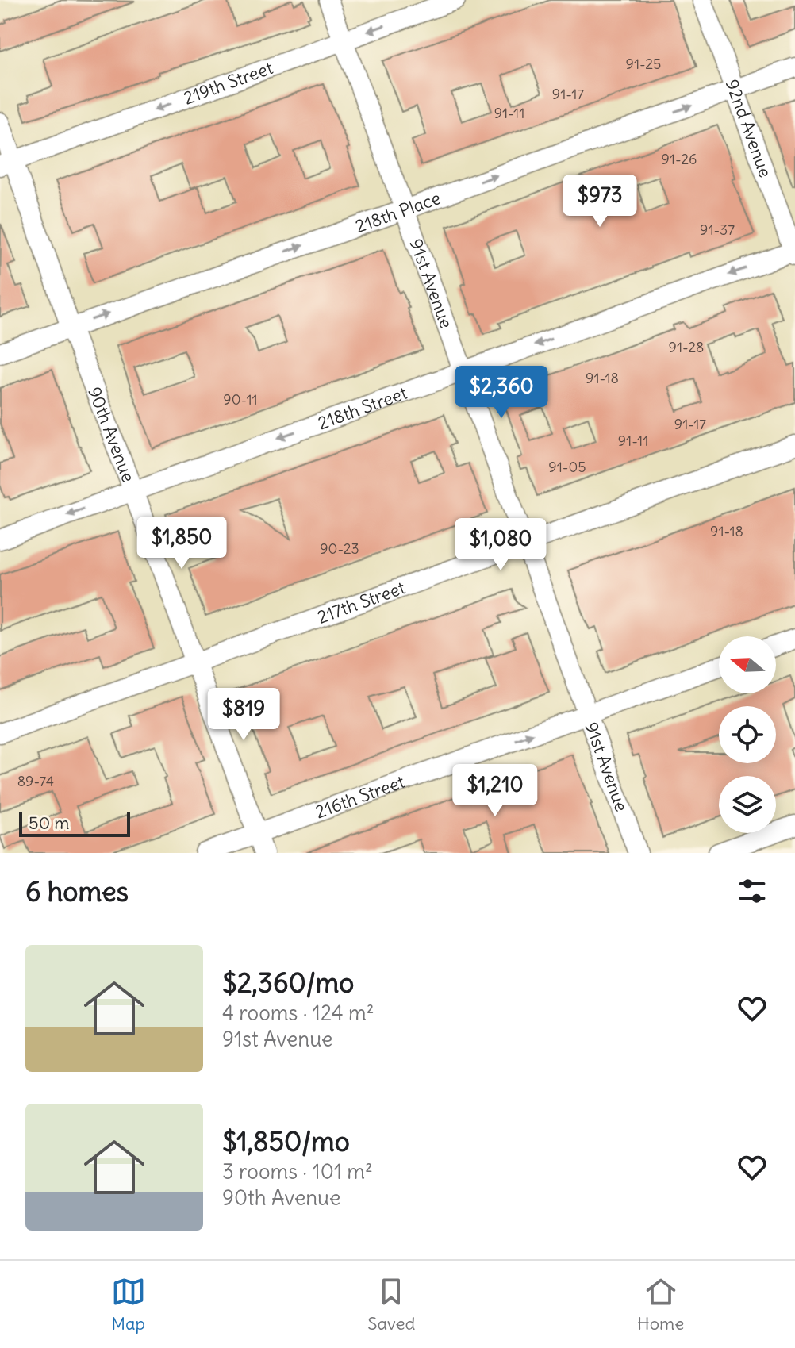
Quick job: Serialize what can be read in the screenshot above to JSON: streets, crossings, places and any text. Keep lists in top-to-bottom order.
{
  "streets": {
    "street": [
      "219th Street",
      "92nd Avenue",
      "218th Place",
      "91st Avenue",
      "218th Street",
      "90th Avenue",
      "217th Street",
      "216th Street"
    ]
  },
  "crossings": [
    ["219th Street", "91st Avenue"],
    ["219th Street", "90th Avenue"],
    ["92nd Avenue", "218th Place"],
    ["92nd Avenue", "218th Street"],
    ["218th Place", "91st Avenue"],
    ["218th Place", "90th Avenue"],
    ["91st Avenue", "218th Street"],
    ["91st Avenue", "217th Street"],
    ["91st Avenue", "216th Street"],
    ["218th Street", "90th Avenue"],
    ["90th Avenue", "217th Street"],
    ["90th Avenue", "216th Street"]
  ],
  "one_way": [
    "219th Street",
    "218th Place",
    "218th Street",
    "216th Street"
  ],
  "house_numbers": [
    "91-25",
    "91-17",
    "91-11",
    "91-26",
    "91-37",
    "91-28",
    "91-18",
    "90-11",
    "91-17",
    "91-11",
    "91-05",
    "91-18",
    "90-23",
    "89-74"
  ],
  "scale_bar": "50 m",
  "north": "left",
  "page": {
    "price": [
      "$973",
      "$2,360",
      "$1,850",
      "$1,080",
      "$819",
      "$1,210"
    ],
    "scale": "50 m",
    "heading": "6 homes",
    "list": [
      {
        "name": "$2,360/mo",
        "note": "4 rooms · 124 m² · 91st Avenue"
      },
      {
        "name": "$1,850/mo",
        "note": "3 rooms · 101 m² · 90th Avenue"
      }
    ],
    "tabs": ["Map", "Saved", "Home"]
  }
}
